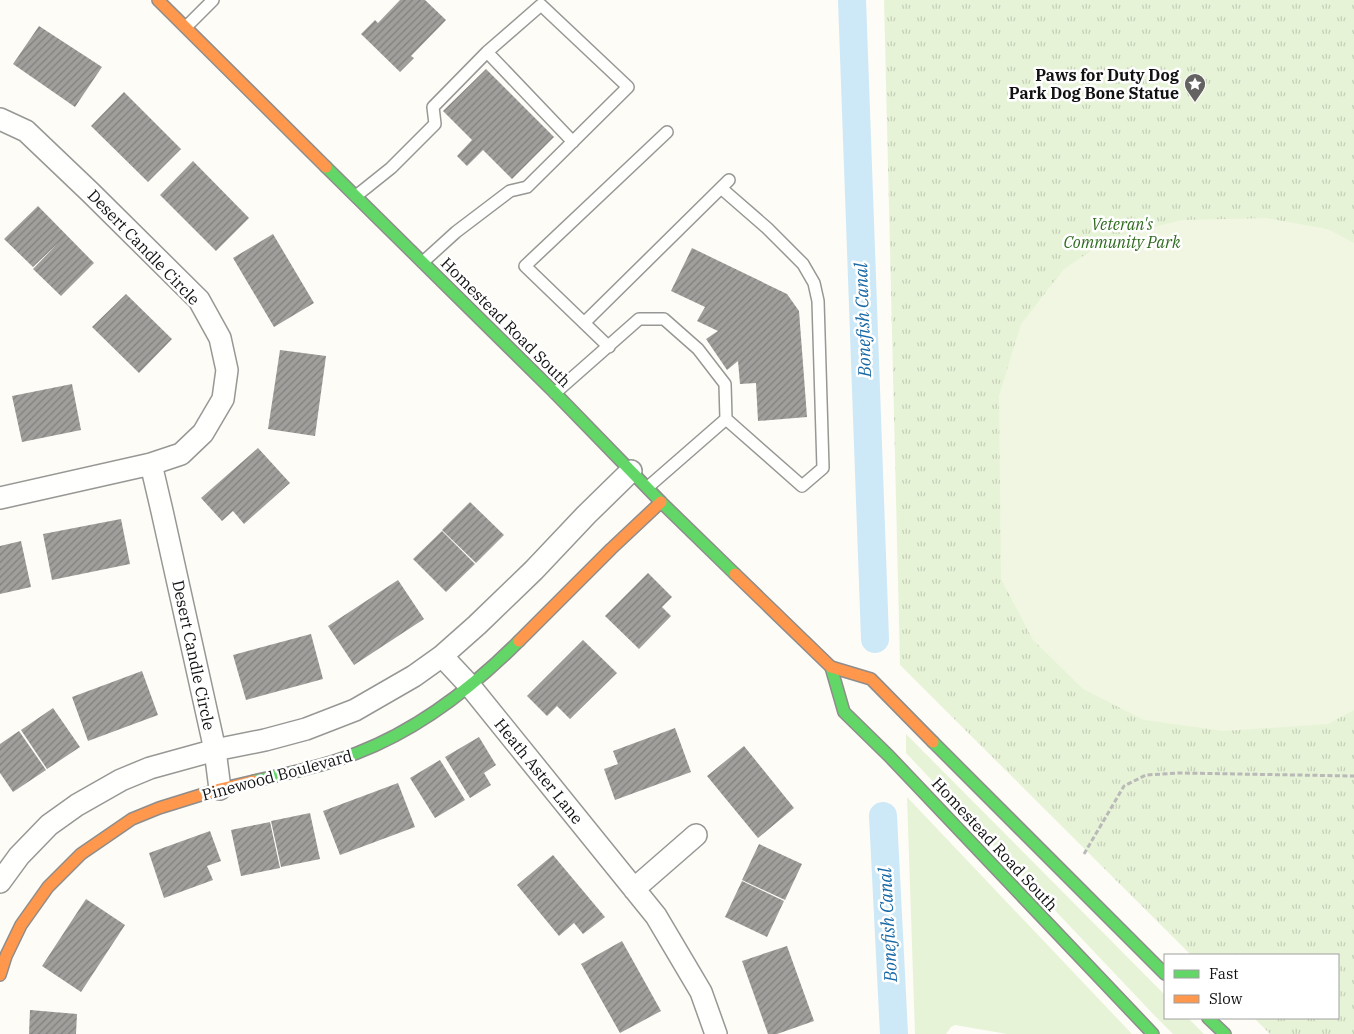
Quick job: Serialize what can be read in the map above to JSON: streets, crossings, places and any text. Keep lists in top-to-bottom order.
{
  "streets": {
    "main road": ["Homestead Road South", "Pinewood Boulevard"],
    "street": ["Desert Candle Circle", "Heath Aster Lane"]
  },
  "crossings": [
    ["Desert Candle Circle", "Pinewood Boulevard"],
    ["Homestead Road South", "Pinewood Boulevard"],
    ["Heath Aster Lane", "Pinewood Boulevard"]
  ],
  "water": ["Bonefish Canal"],
  "parks": ["Veteran's Community Park"],
  "places": {
    "place": ["Paws for Duty Dog Park Dog Bone Statue"]
  },
  "legend": ["Fast", "Slow"]
}
